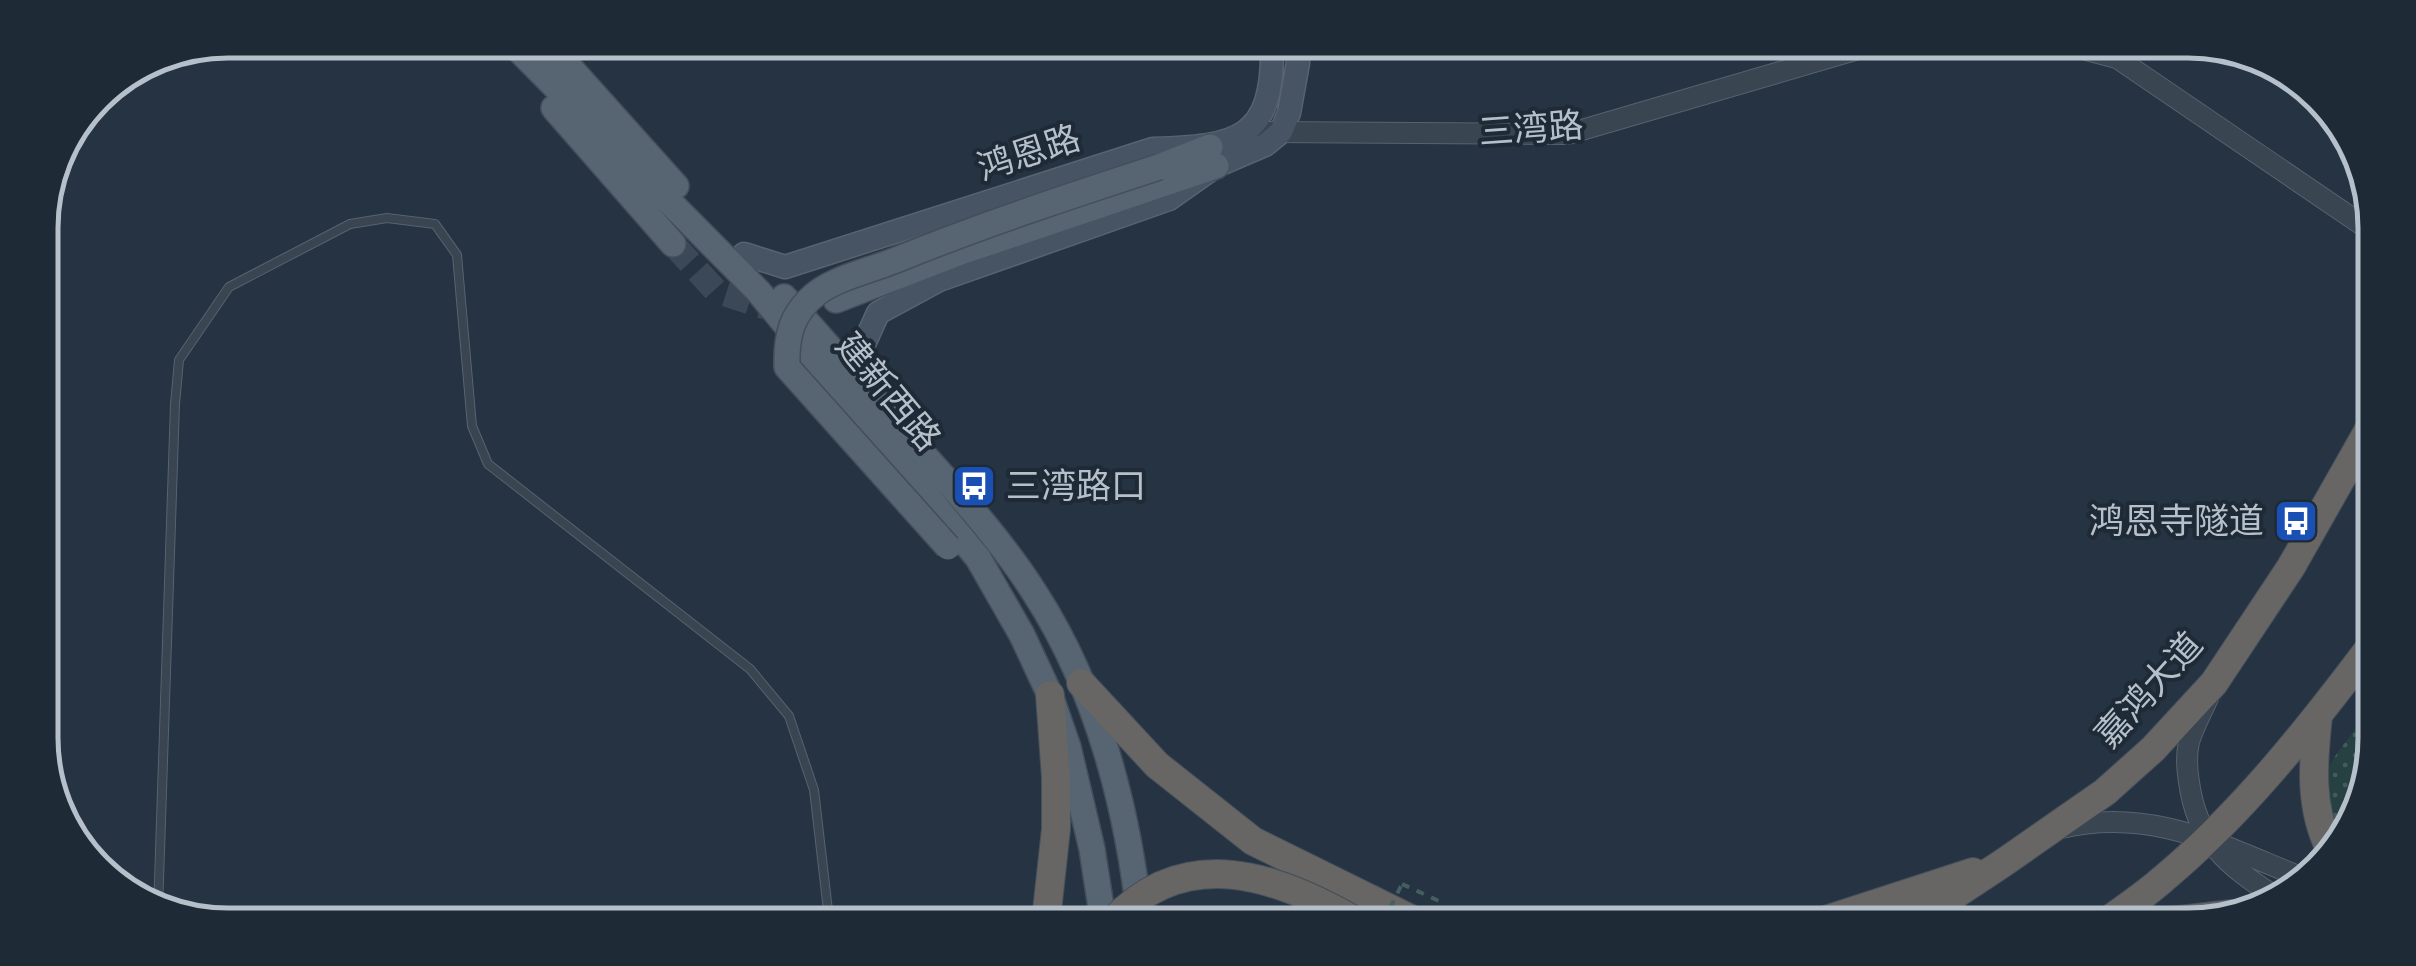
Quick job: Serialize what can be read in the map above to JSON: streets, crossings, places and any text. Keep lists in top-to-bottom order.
{
  "streets": {
    "highway": ["嘉鸿大道"],
    "main road": ["鸿恩路", "建新西路"],
    "street": ["三湾路"]
  },
  "crossings": [
    ["三湾路", "鸿恩路"],
    ["鸿恩路", "建新西路"]
  ],
  "places": {
    "bus stop": ["三湾路口", "鸿恩寺隧道"]
  }
}
